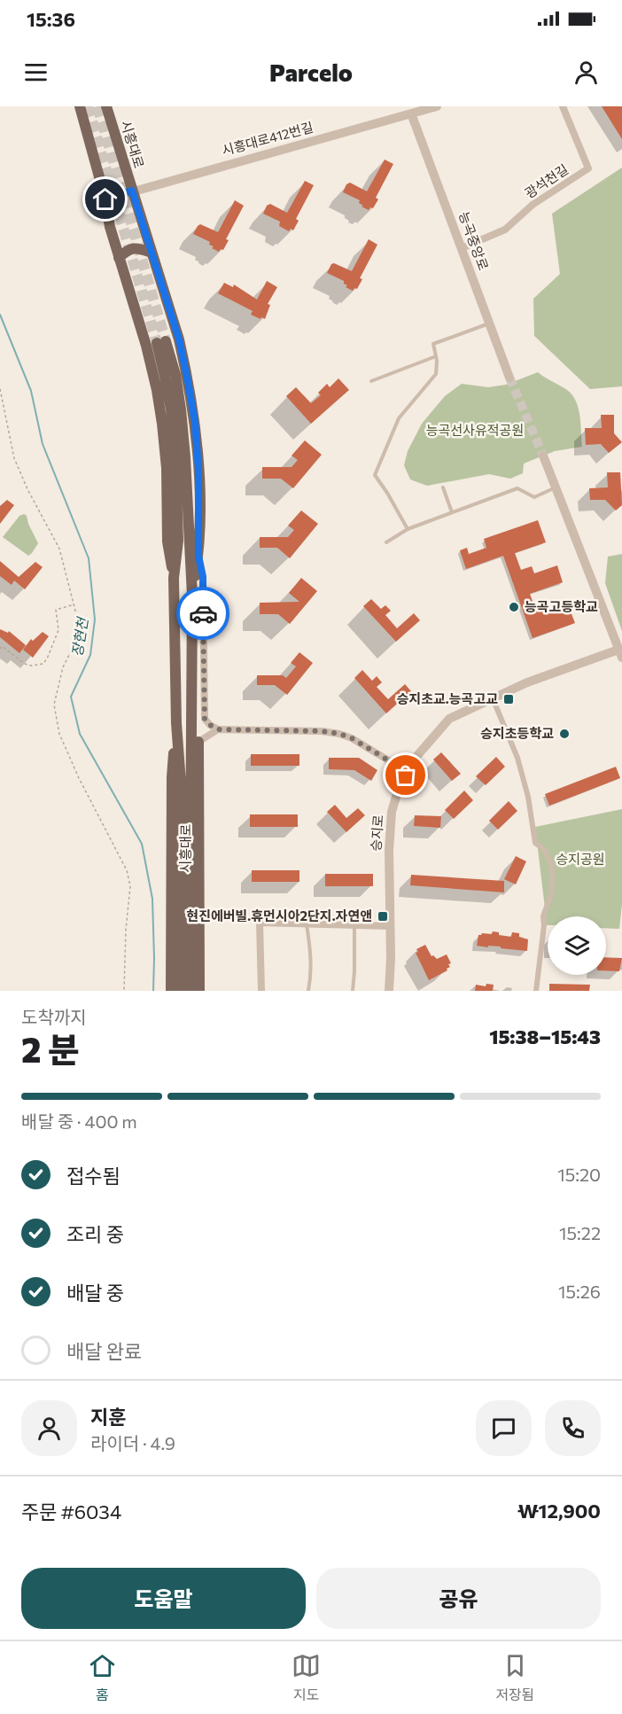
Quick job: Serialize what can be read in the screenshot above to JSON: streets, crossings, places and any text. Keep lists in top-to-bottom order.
{
  "streets": {
    "main road": ["시흥대로"],
    "street": [
      "시흥대로412번길",
      "광석천길",
      "능곡중앙로",
      "승지로"
    ]
  },
  "crossings": [
    ["시흥대로412번길", "시흥대로"],
    ["시흥대로412번길", "능곡중앙로"],
    ["광석천길", "능곡중앙로"]
  ],
  "water": ["장현천"],
  "parks": ["능곡선사유적공원", "승지공원"],
  "places": {
    "other": ["능곡고등학교", "승지초등학교"],
    "transit": ["승지초교.능곡고교", "현진에버빌.휴먼시아2단지.자연앤"]
  },
  "page": {
    "status": "15:36",
    "header": "Parcelo",
    "heading": ["2 분", "도착까지", "15:38–15:43"],
    "panel": [
      "지훈",
      "라이더 · 4.9",
      "주문 #6034",
      "₩12,900"
    ],
    "bar": "배달 중 · 400 m",
    "list": [
      ["접수됨", "15:20"],
      ["조리 중", "15:22"],
      ["배달 중", "15:26"],
      "배달 완료"
    ],
    "buttons": ["도움말", "공유"],
    "tabs": ["홈", "지도", "저장됨"]
  }
}
